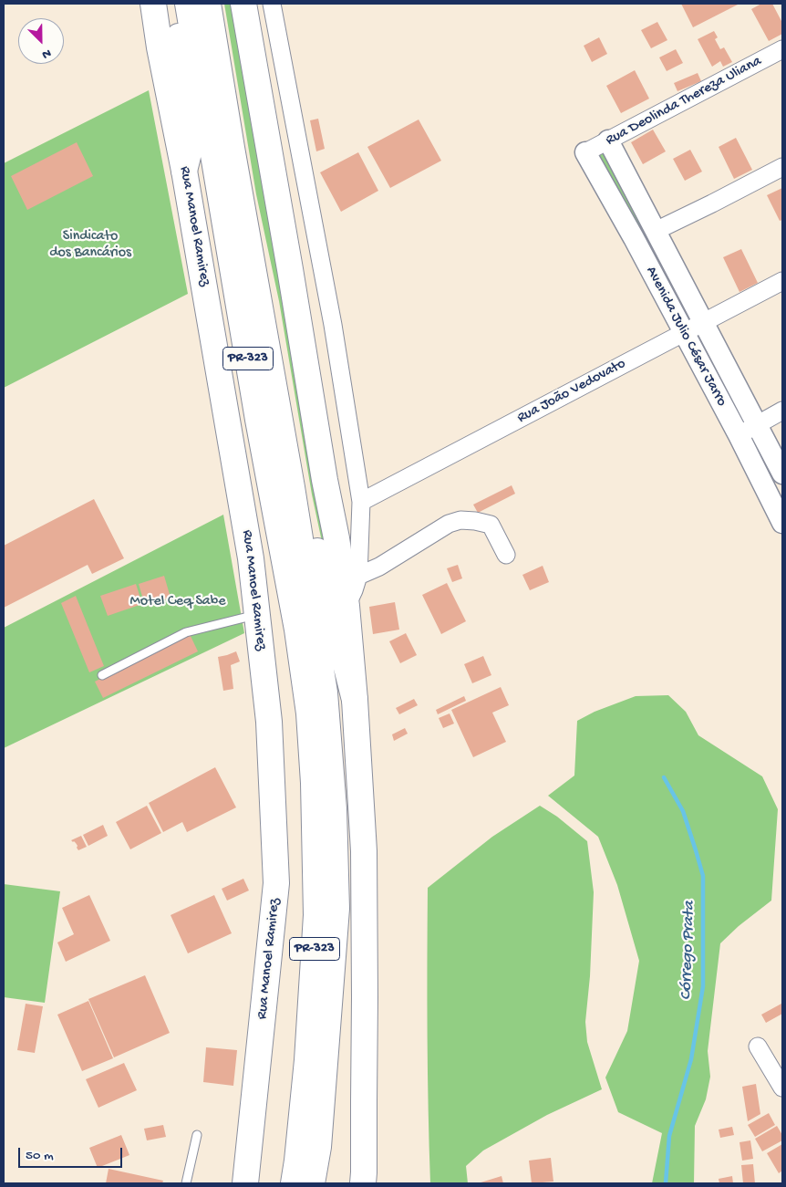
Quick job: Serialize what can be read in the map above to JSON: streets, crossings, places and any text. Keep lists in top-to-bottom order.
{
  "streets": {
    "main road": ["Rua Manoel Ramirez", "PR-323"],
    "street": ["Rua Deolinda Thereza Uliana", "Avenida Julio César Jarro", "Rua João Vedovato"]
  },
  "crossings": [
    ["Rua Deolinda Thereza Uliana", "Avenida Julio César Jarro"],
    ["Avenida Julio César Jarro", "Rua João Vedovato"]
  ],
  "water": ["Córrego Prata"],
  "parks": ["Sindicato dos Bancários", "Motel Ceq Sabe"],
  "scale_bar": "50 m",
  "north": "bottom right"
}
